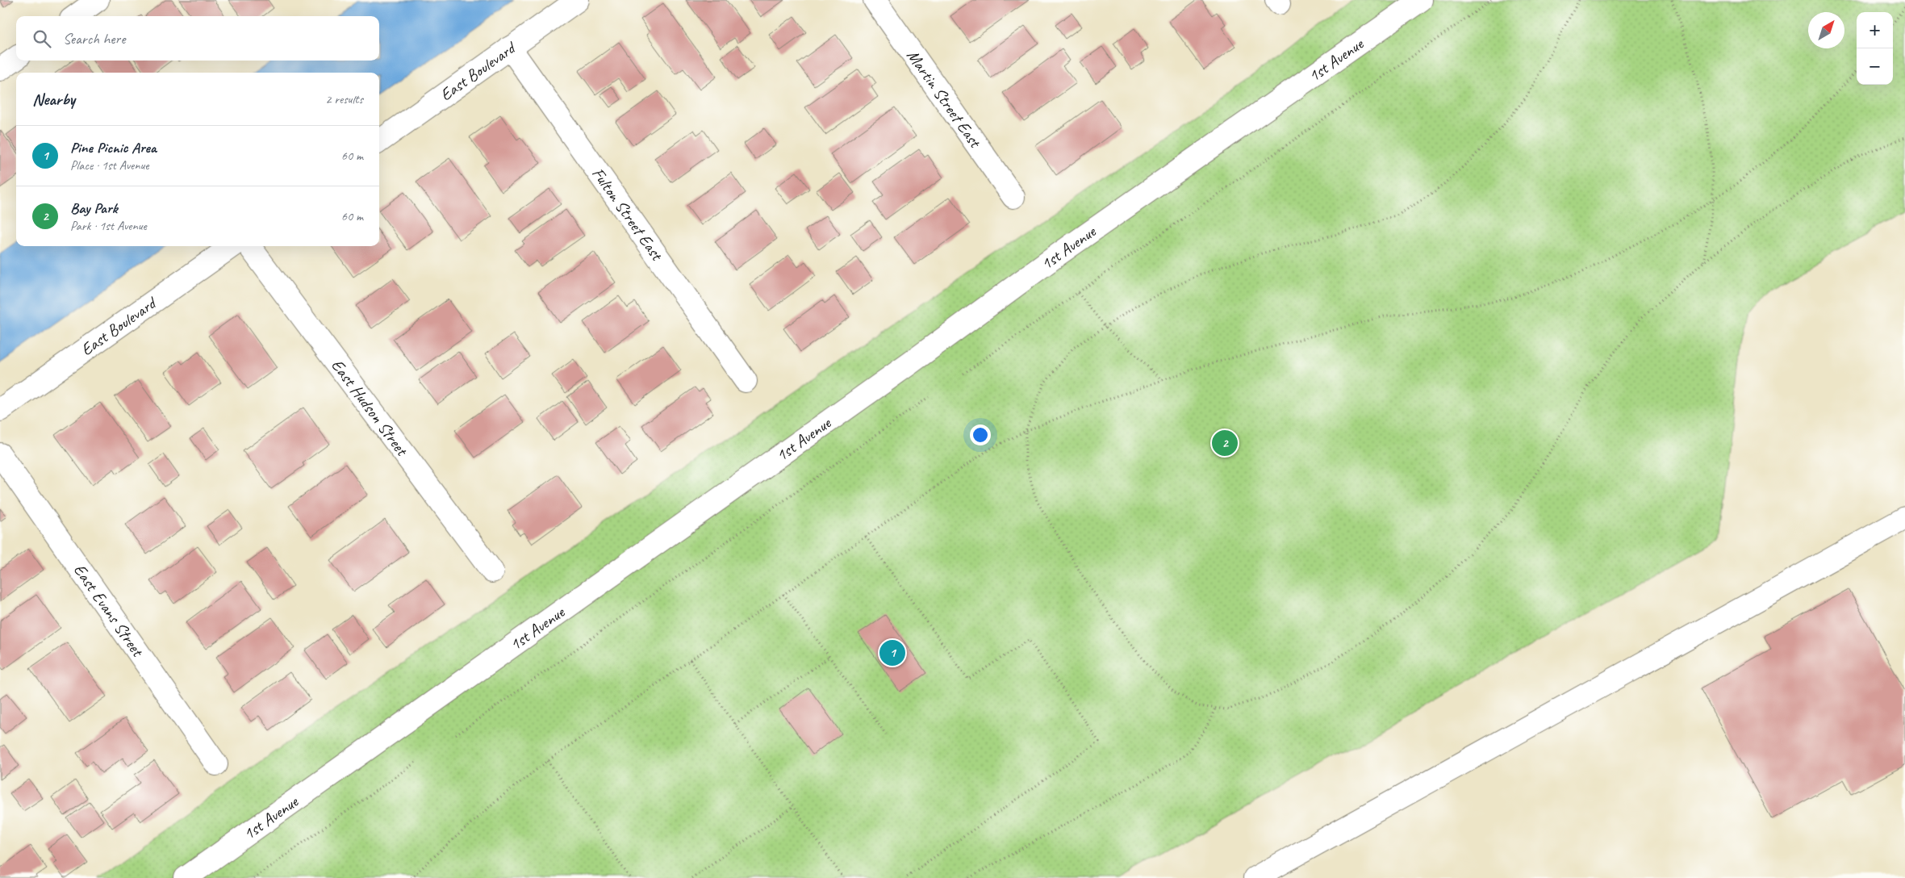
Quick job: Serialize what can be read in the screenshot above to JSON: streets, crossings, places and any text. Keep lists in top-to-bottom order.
{
  "streets": {
    "street": [
      "1st Avenue",
      "East Boulevard",
      "Martin Street East",
      "Fulton Street East",
      "East Hudson Street",
      "East Evans Street"
    ]
  },
  "crossings": [
    ["East Boulevard", "Fulton Street East"]
  ],
  "north": "top right",
  "page": {
    "map_buttons": ["+", "−"],
    "search": "Search here",
    "heading": ["Nearby", "2 results"],
    "list": [
      {
        "mark": "1",
        "name": "Pine Picnic Area",
        "note": "Place · 1st Avenue",
        "value": "60 m"
      },
      {
        "mark": "2",
        "name": "Bay Park",
        "note": "Park · 1st Avenue",
        "value": "60 m"
      }
    ],
    "pins": ["2", "1"]
  }
}
